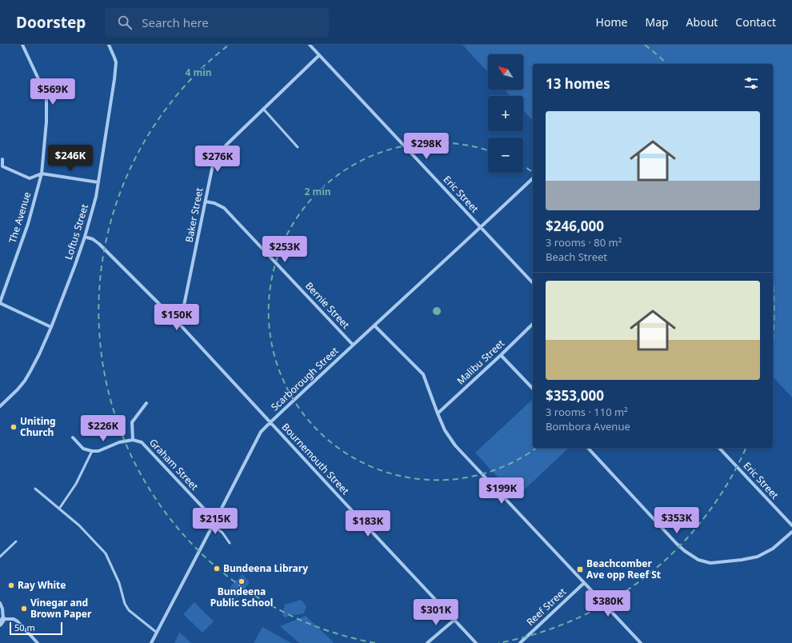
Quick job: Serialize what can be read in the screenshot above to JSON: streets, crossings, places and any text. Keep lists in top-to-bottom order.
{
  "streets": {
    "street": [
      "Eric Street",
      "Baker Street",
      "The Avenue",
      "Loftus Street",
      "Bernie Street",
      "Malibu Street",
      "Scarborough Street",
      "Bournemouth Street",
      "Graham Street",
      "Reef Street"
    ]
  },
  "crossings": [
    ["Eric Street", "Baker Street"],
    ["Eric Street", "Scarborough Street"],
    ["Baker Street", "Bernie Street"],
    ["Baker Street", "Bournemouth Street"],
    ["Loftus Street", "Bournemouth Street"],
    ["Bernie Street", "Scarborough Street"],
    ["Scarborough Street", "Bournemouth Street"],
    ["Scarborough Street", "Graham Street"]
  ],
  "places": {
    "other": [
      "Uniting Church",
      "Bundeena Library",
      "Bundeena Public School",
      "Ray White",
      "Vinegar and Brown Paper"
    ],
    "transit": ["Beachcomber Ave opp Reef St"]
  },
  "scale_bar": "50 m",
  "north": "top left",
  "page": {
    "header": "Doorstep",
    "search": "Search here",
    "nav": [
      "Home",
      "Map",
      "About",
      "Contact"
    ],
    "map_buttons": ["+", "−"],
    "heading": "13 homes",
    "price": [
      "$569K",
      "$298K",
      "$246K",
      "$276K",
      "$253K",
      "$150K",
      "$226K",
      "$199K",
      "$353K",
      "$215K",
      "$183K",
      "$380K",
      "$301K"
    ],
    "list": [
      {
        "name": "$246,000",
        "note": "3 rooms · 80 m² · Beach Street"
      },
      {
        "name": "$353,000",
        "note": "3 rooms · 110 m² · Bombora Avenue"
      }
    ],
    "scale": "50 m"
  },
  "rings": ["4 min", "2 min"]
}
